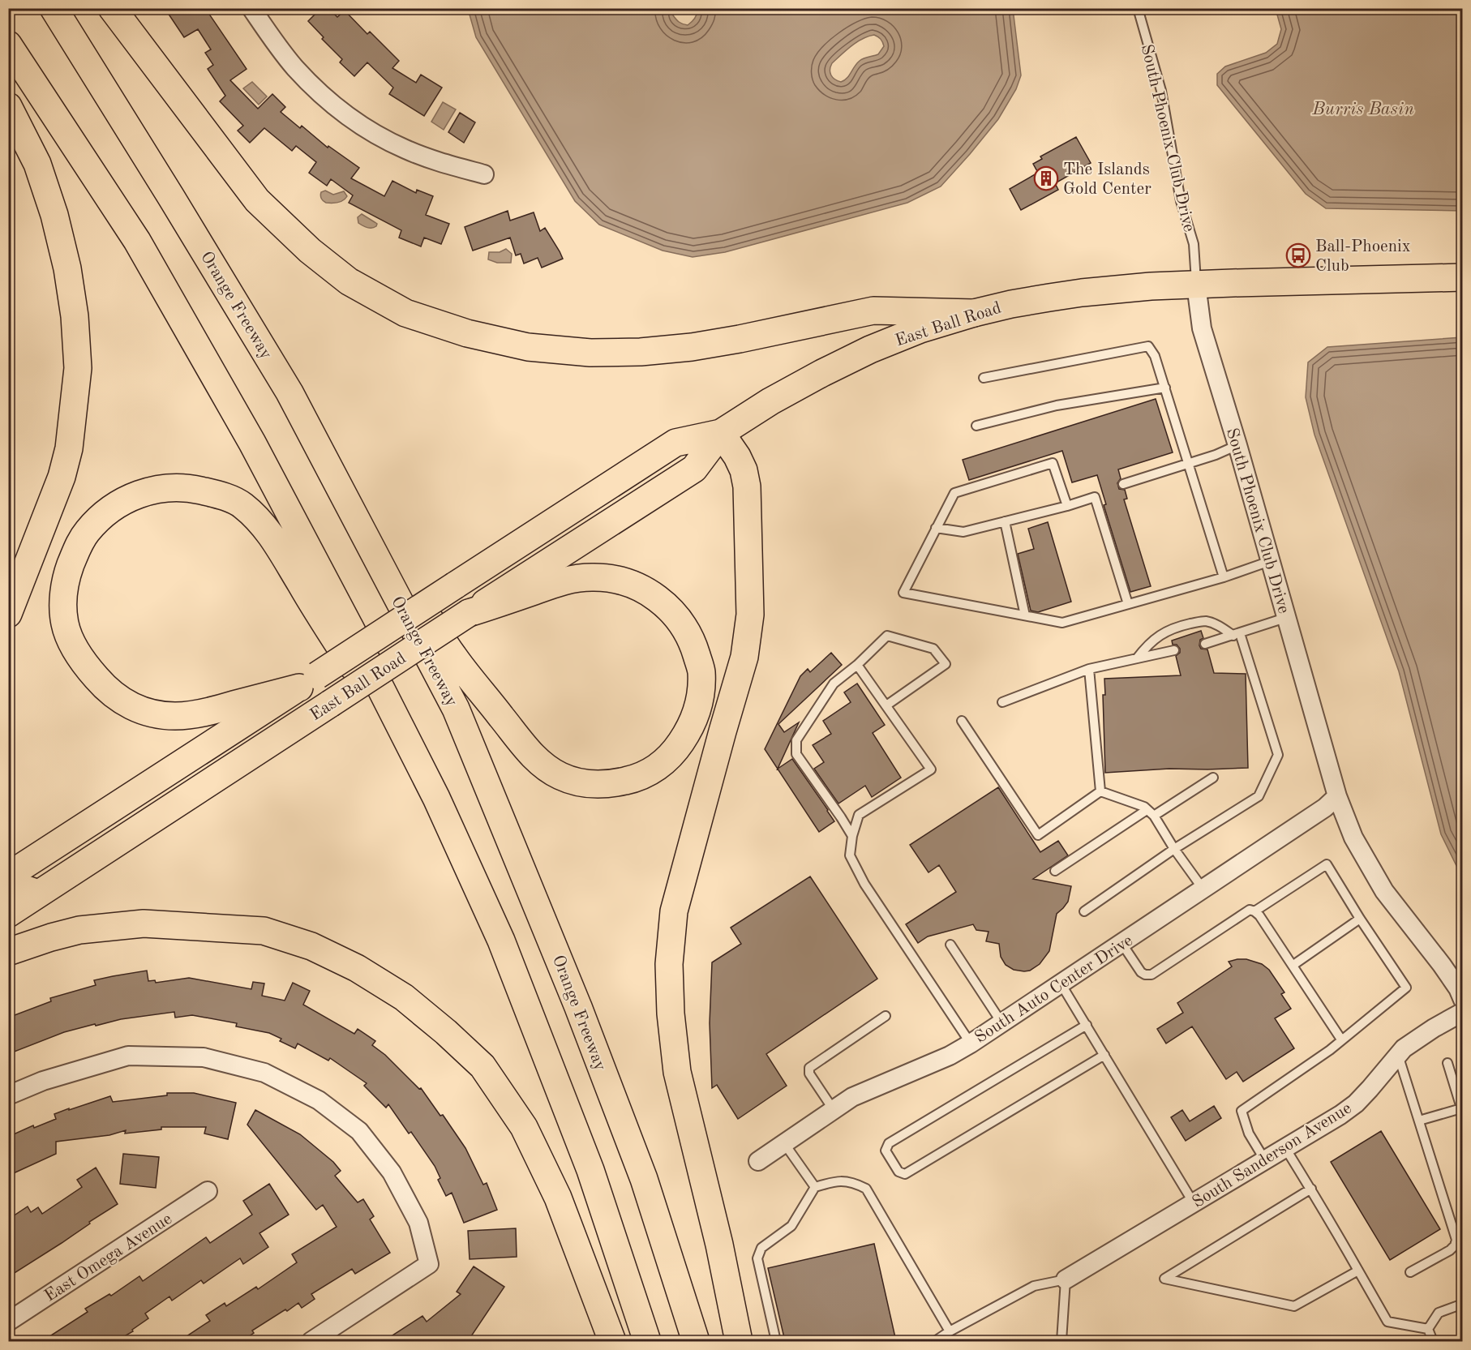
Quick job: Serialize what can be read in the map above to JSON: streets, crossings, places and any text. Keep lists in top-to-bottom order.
{
  "streets": {
    "main road": ["Orange Freeway", "East Ball Road"],
    "street": [
      "South Phoenix Club Drive",
      "South Auto Center Drive",
      "South Sanderson Avenue",
      "East Omega Avenue"
    ]
  },
  "crossings": [
    ["South Phoenix Club Drive", "East Ball Road"],
    ["South Phoenix Club Drive", "South Auto Center Drive"]
  ],
  "water": ["Burris Basin"],
  "places": {
    "building": ["The Islands Gold Center"],
    "bus stop": ["Ball-Phoenix Club"]
  }
}
